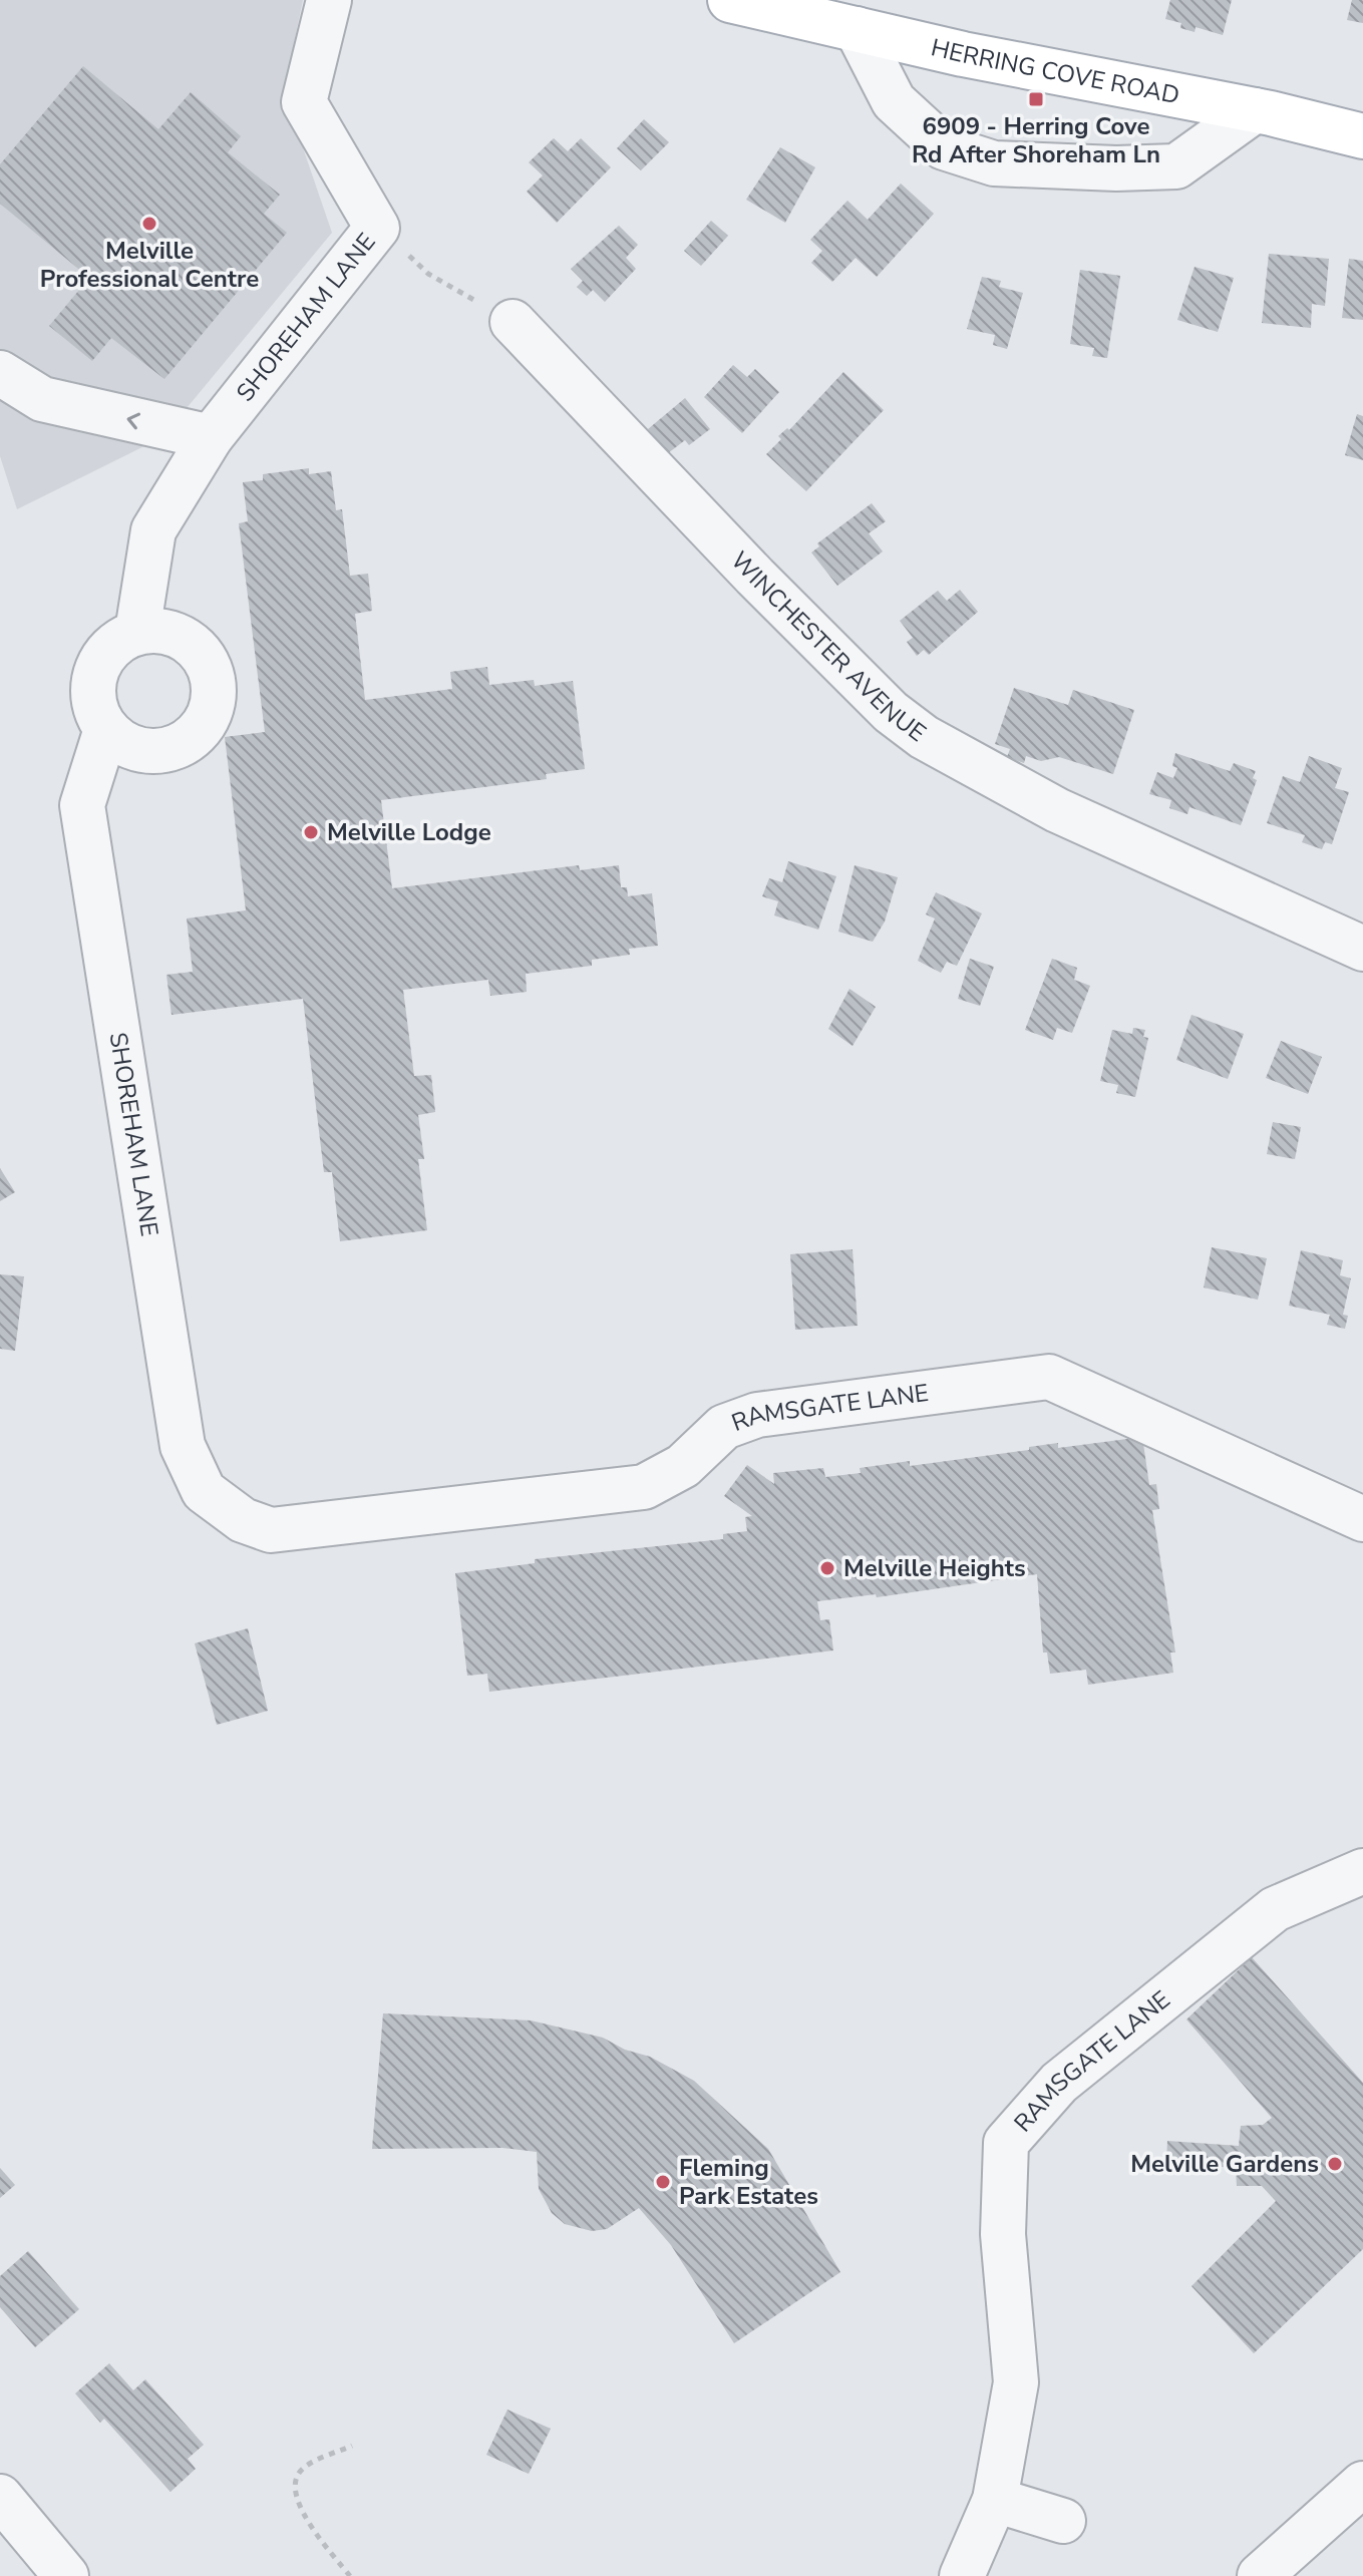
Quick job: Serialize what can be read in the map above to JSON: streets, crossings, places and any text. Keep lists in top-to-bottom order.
{
  "streets": {
    "main road": ["HERRING COVE ROAD"],
    "street": ["SHOREHAM LANE", "WINCHESTER AVENUE", "RAMSGATE LANE"]
  },
  "crossings": [
    ["SHOREHAM LANE", "RAMSGATE LANE"]
  ],
  "places": {
    "transit": ["6909 - Herring Cove Rd After Shoreham Ln"],
    "other": [
      "Melville Professional Centre",
      "Melville Lodge",
      "Melville Heights",
      "Melville Gardens",
      "Fleming Park Estates"
    ]
  }
}
